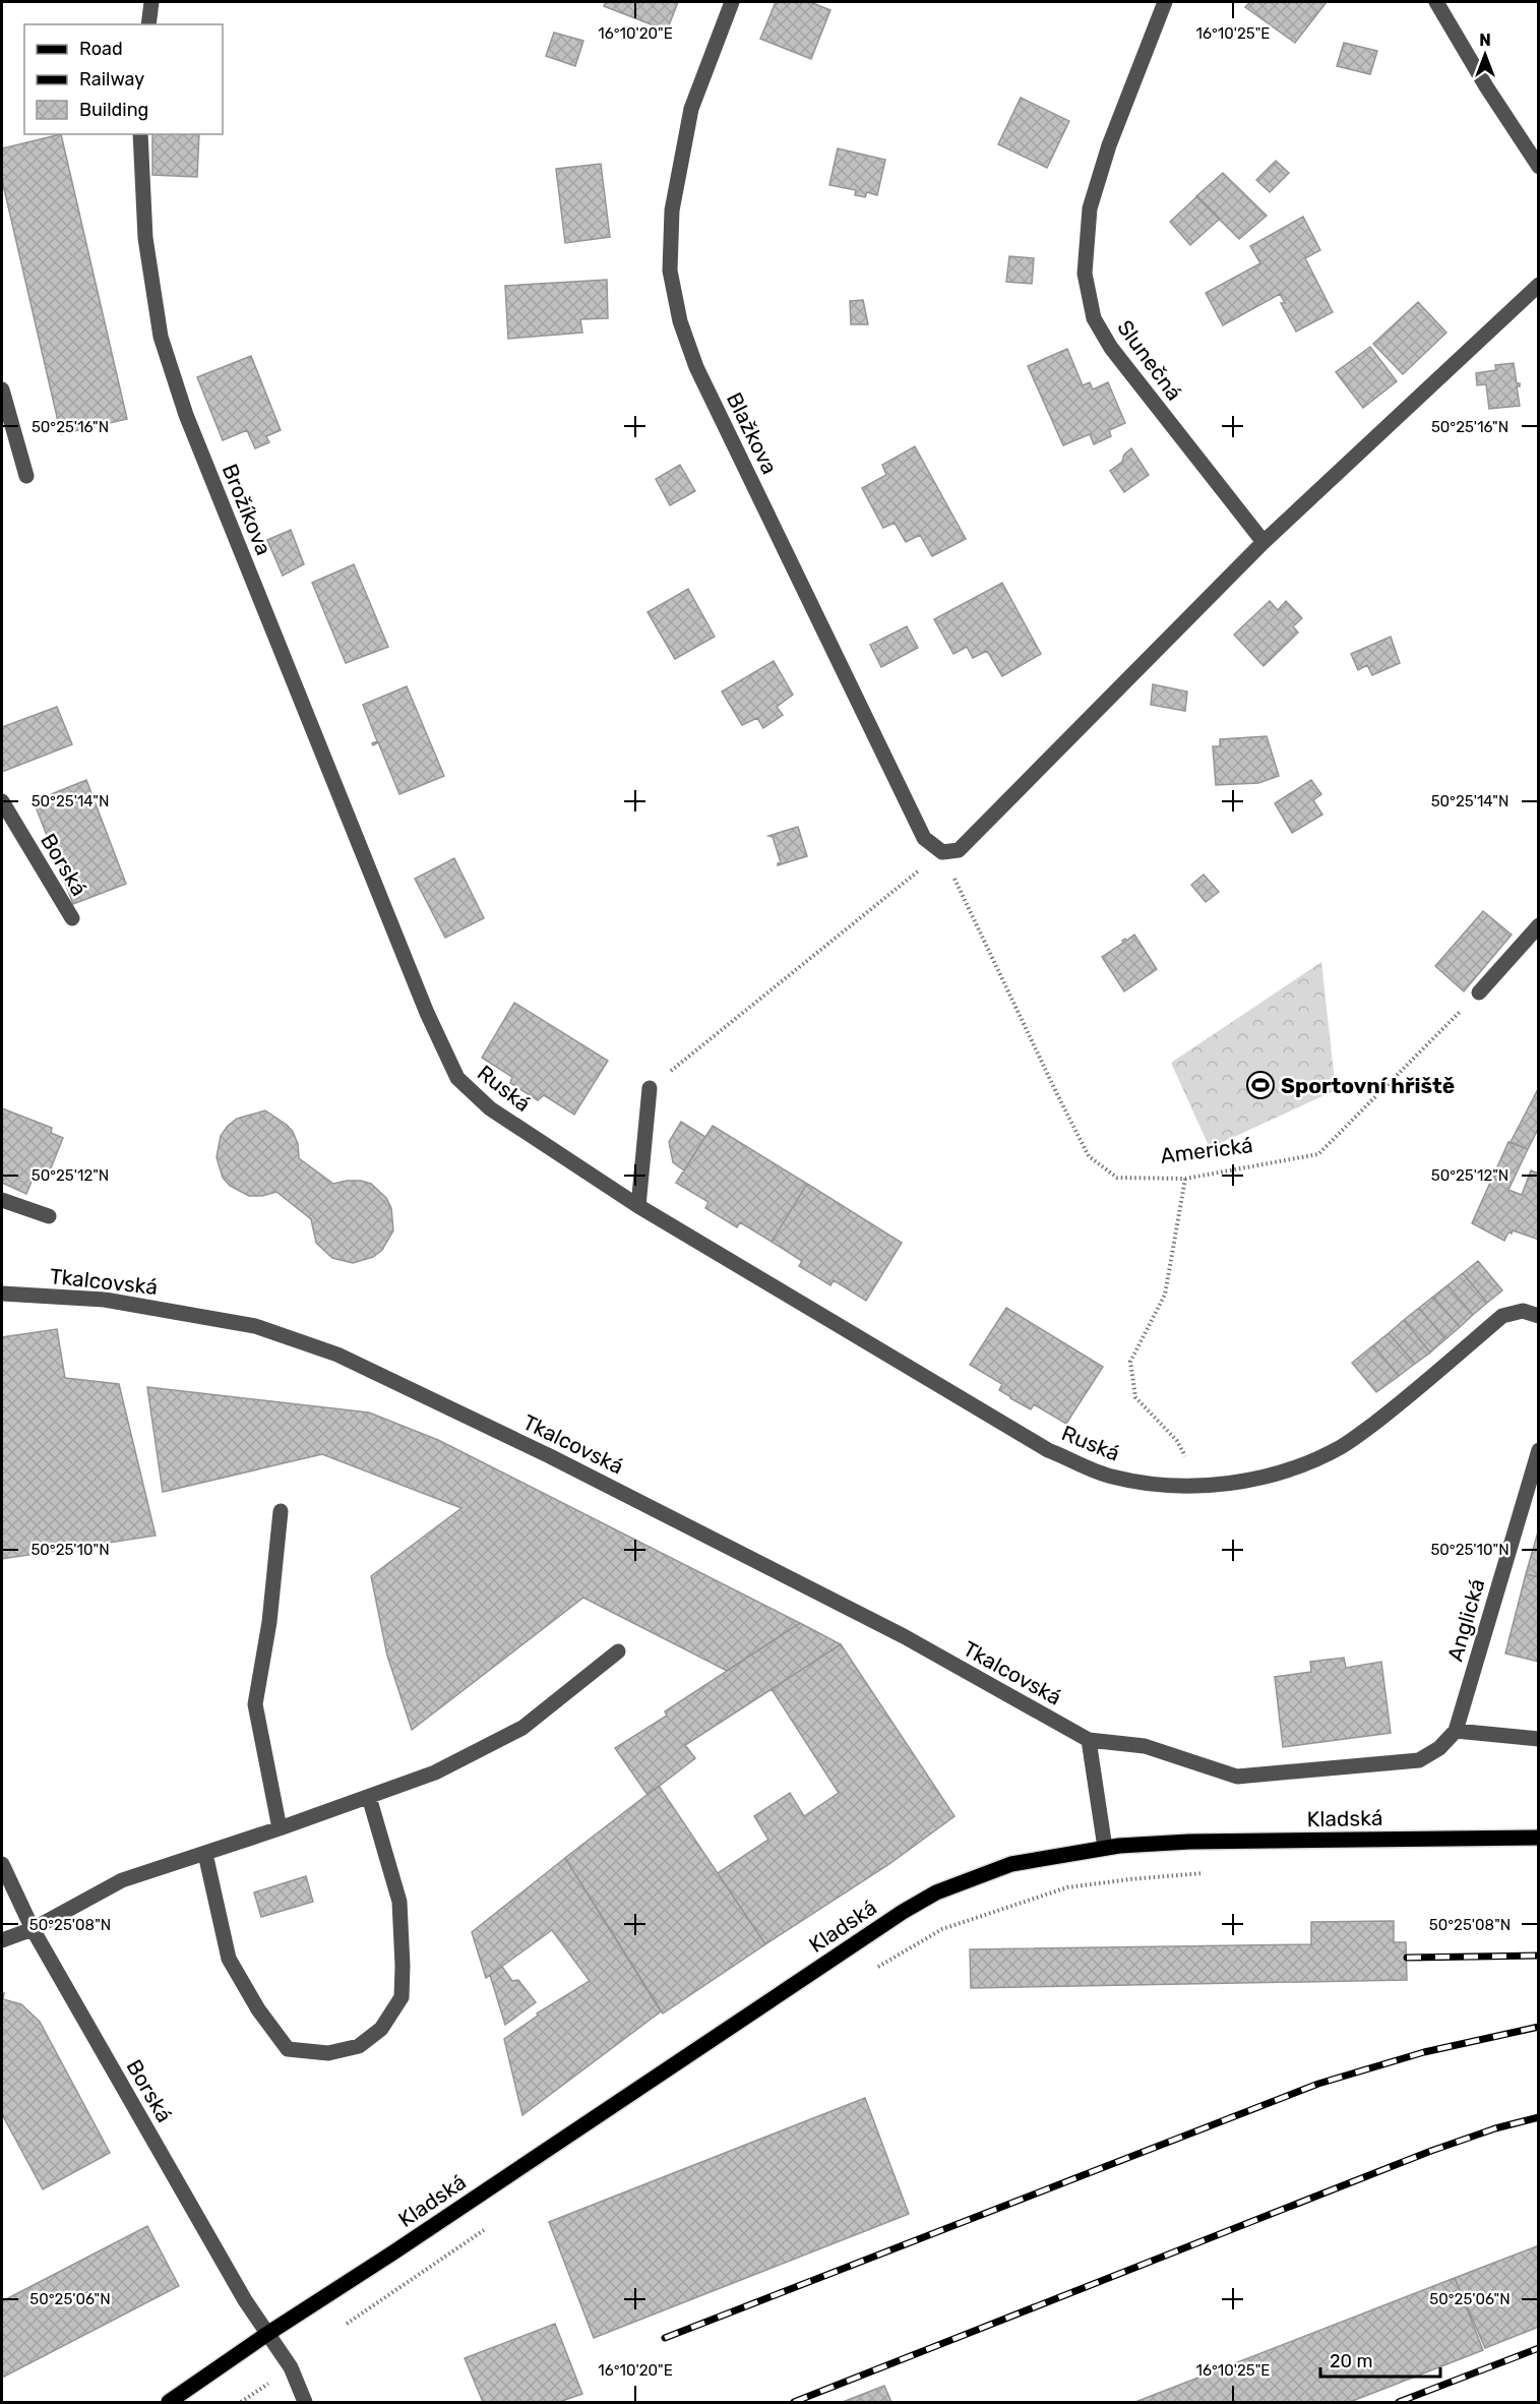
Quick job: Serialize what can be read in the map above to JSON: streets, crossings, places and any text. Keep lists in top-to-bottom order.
{
  "streets": {
    "main road": ["Kladská"],
    "street": [
      "Slunečná",
      "Blažkova",
      "Brožíkova",
      "Borská",
      "Ruská",
      "Tkalcovská",
      "Anglická"
    ],
    "path": ["Americká"]
  },
  "crossings": [
    ["Blažkova", "Americká"],
    ["Brožíkova", "Ruská"],
    ["Borská", "Kladská"],
    ["Tkalcovská", "Anglická"]
  ],
  "places": {
    "sports": ["Sportovní hřiště"]
  },
  "legend": ["Road", "Railway", "Building"],
  "scale_bar": "20 m",
  "north": "top",
  "coordinates": [
    "16°10'20\"E",
    "16°10'25\"E",
    "50°25'16\"N",
    "50°25'14\"N",
    "50°25'12\"N",
    "50°25'10\"N",
    "50°25'08\"N",
    "50°25'06\"N"
  ]
}
